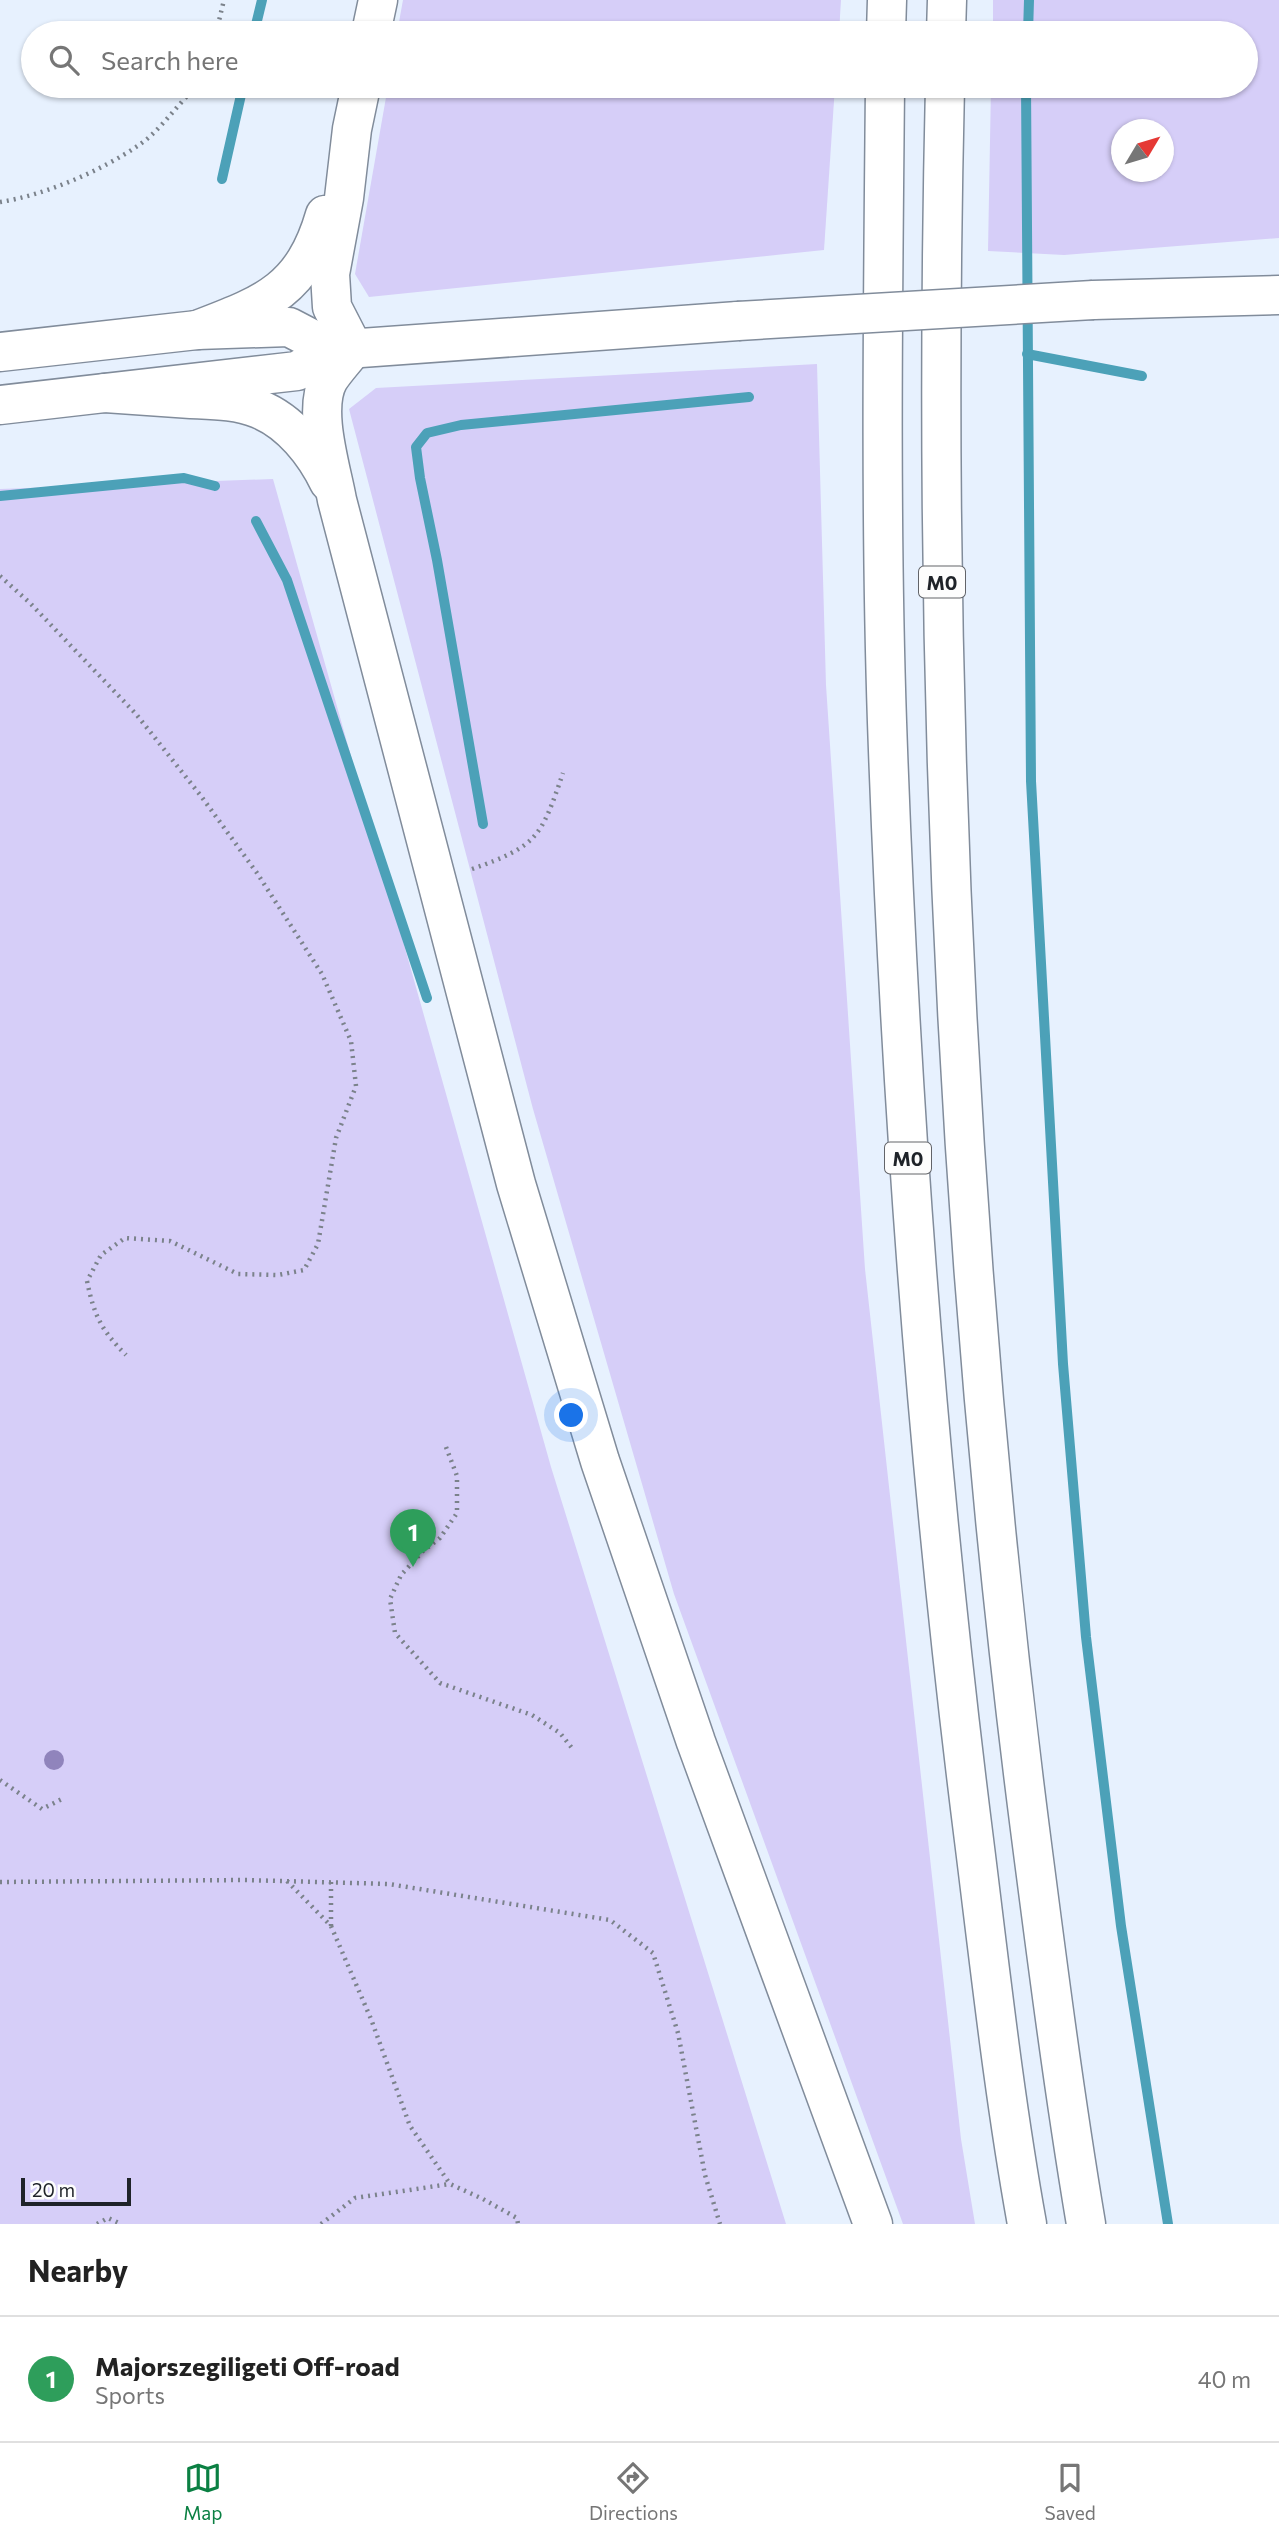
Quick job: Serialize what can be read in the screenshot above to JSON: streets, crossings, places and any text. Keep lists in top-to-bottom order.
{
  "streets": {
    "main road": ["M0"]
  },
  "scale_bar": "20 m",
  "north": "top right",
  "page": {
    "search": "Search here",
    "pins": "1",
    "scale": "20 m",
    "heading": "Nearby",
    "list": [
      {
        "mark": "1",
        "name": "Majorszegiligeti Off-road",
        "note": "Sports",
        "value": "40 m"
      }
    ],
    "nav": ["Map", "Directions", "Saved"]
  }
}
